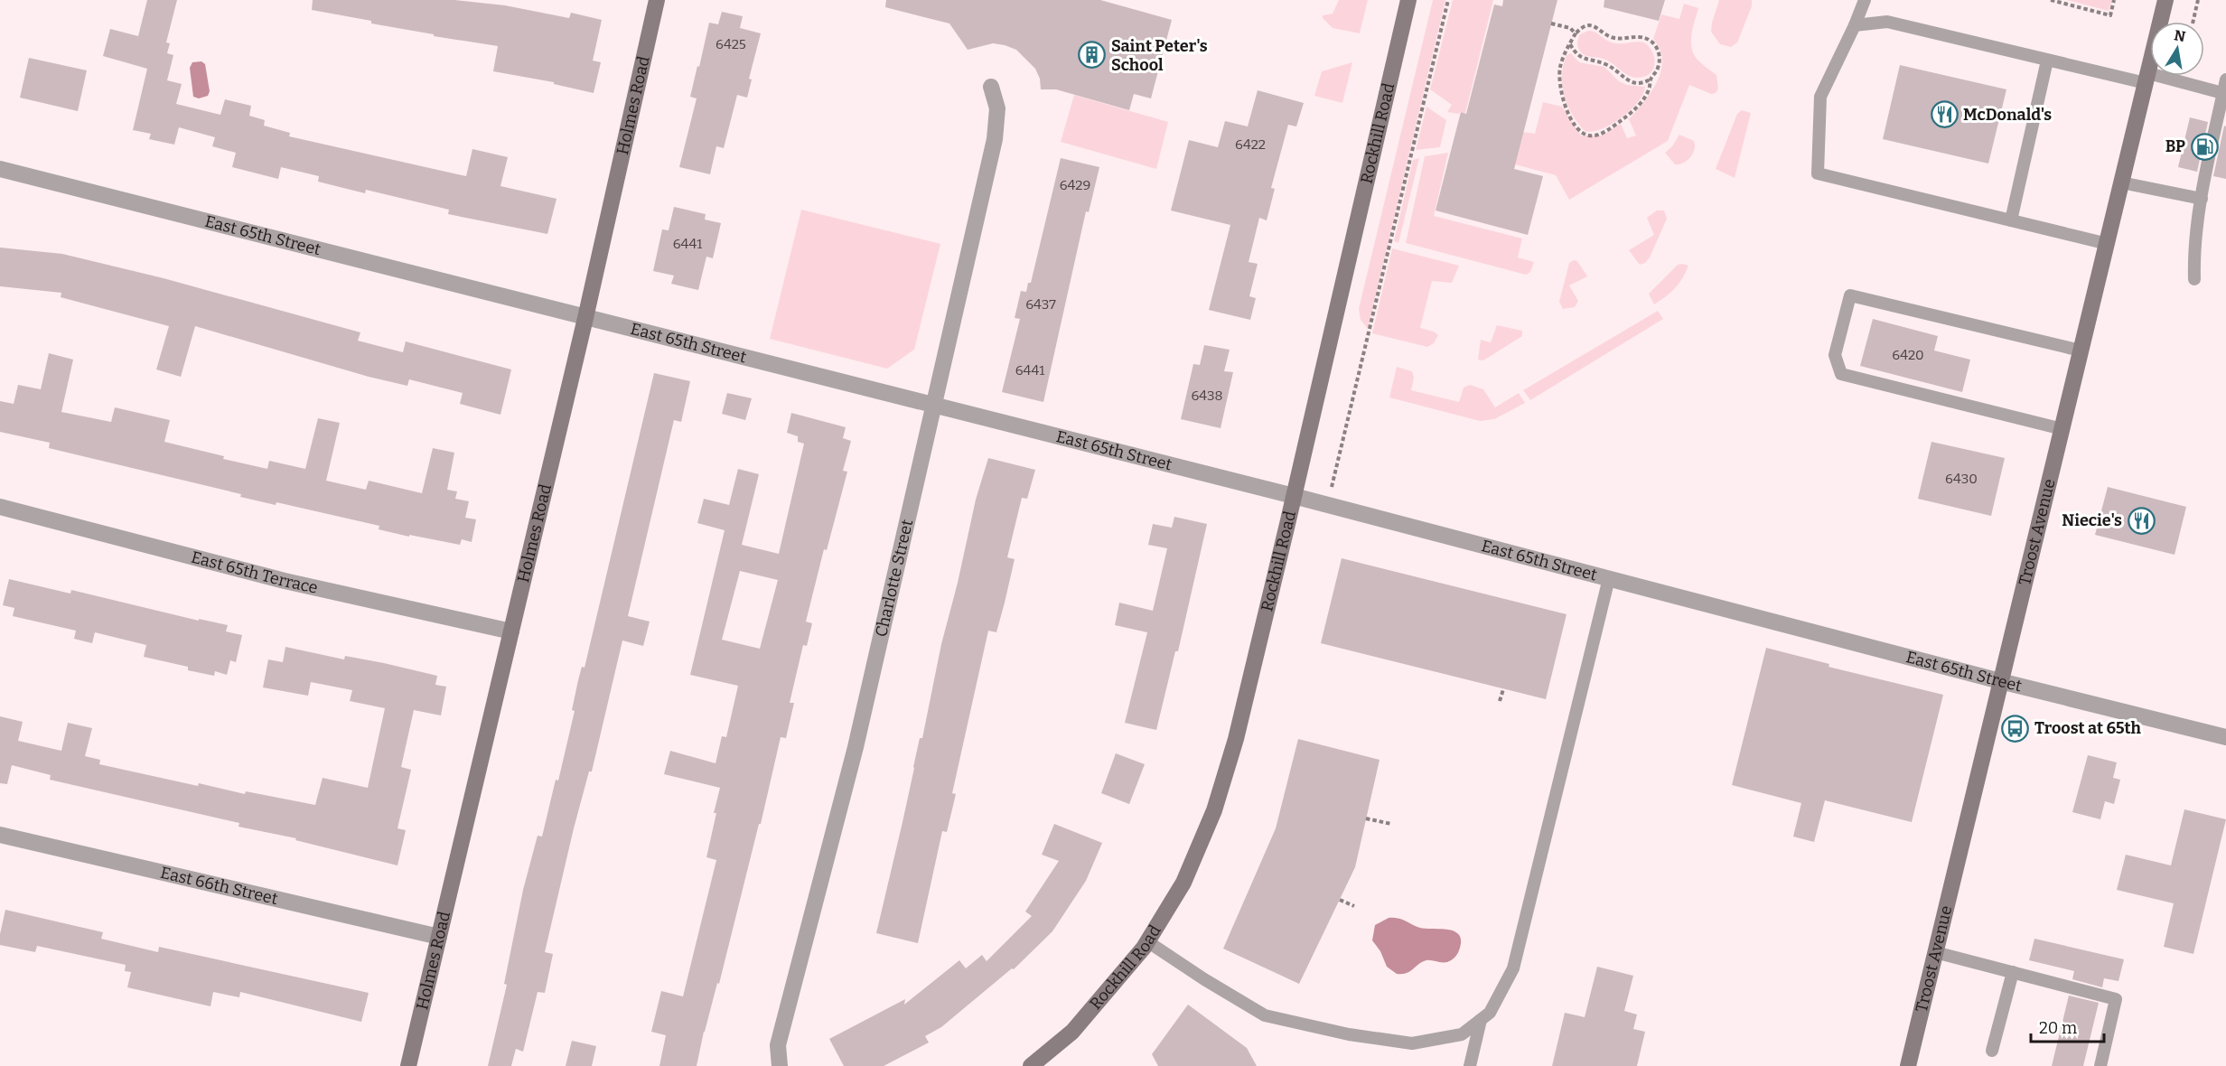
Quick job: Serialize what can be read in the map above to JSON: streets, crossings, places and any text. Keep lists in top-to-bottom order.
{
  "streets": {
    "main road": ["Holmes Road", "Rockhill Road", "Troost Avenue"],
    "street": [
      "East 65th Street",
      "East 65th Terrace",
      "Charlotte Street",
      "East 66th Street"
    ]
  },
  "crossings": [
    ["Holmes Road", "East 65th Street"],
    ["Holmes Road", "East 65th Terrace"],
    ["Holmes Road", "East 66th Street"],
    ["Rockhill Road", "East 65th Street"],
    ["East 65th Street", "Troost Avenue"],
    ["East 65th Street", "Charlotte Street"]
  ],
  "places": {
    "building": ["Saint Peter's School"],
    "restaurant": ["McDonald's", "Niecie's"],
    "fuel station": ["BP"],
    "bus stop": ["Troost at 65th"]
  },
  "house_numbers": [
    "6425",
    "6422",
    "6429",
    "6441",
    "6437",
    "6420",
    "6441",
    "6438",
    "6430"
  ],
  "scale_bar": "20 m",
  "north": "top"
}
